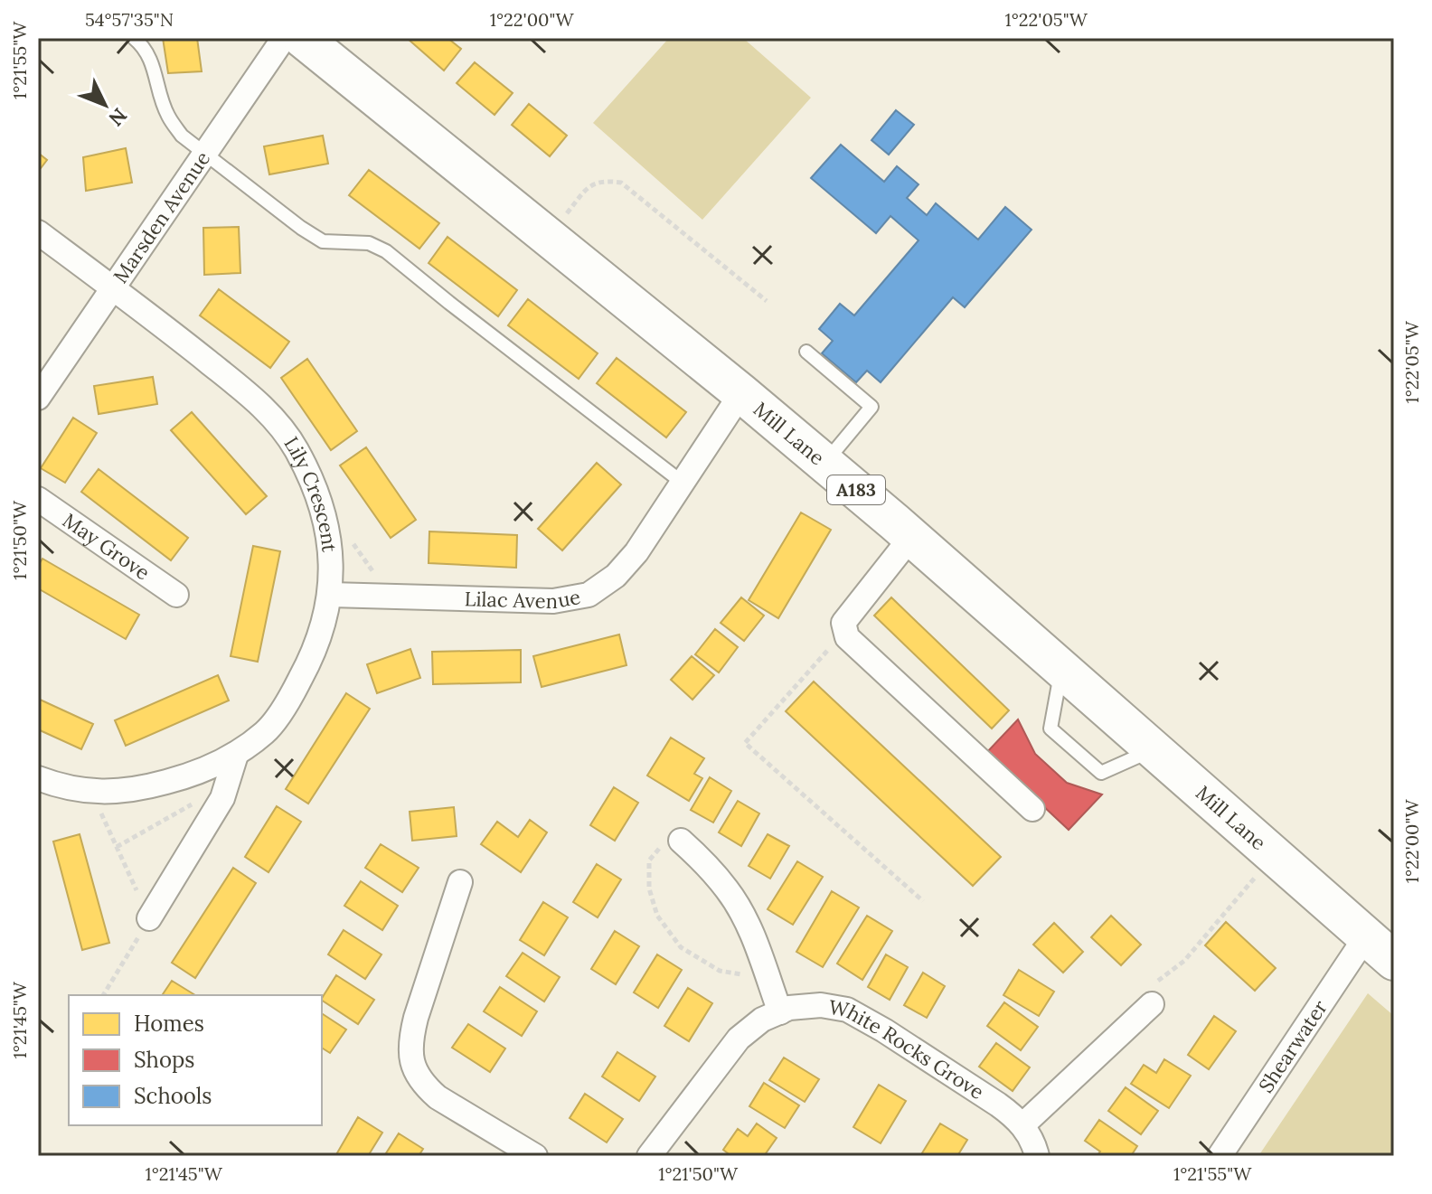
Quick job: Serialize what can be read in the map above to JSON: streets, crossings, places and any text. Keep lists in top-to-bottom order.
{
  "streets": {
    "main road": ["Mill Lane", "A183"],
    "street": [
      "Marsden Avenue",
      "Lily Crescent",
      "May Grove",
      "Lilac Avenue",
      "Shearwater",
      "White Rocks Grove"
    ]
  },
  "crossings": [
    ["Marsden Avenue", "Lily Crescent"],
    ["Mill Lane", "Lilac Avenue"],
    ["Mill Lane", "Shearwater"],
    ["Lily Crescent", "Lilac Avenue"]
  ],
  "legend": ["Homes", "Shops", "Schools"],
  "north": "bottom right",
  "coordinates": [
    "54°57'35\"N",
    "1°22'00\"W",
    "1°22'05\"W",
    "1°21'55\"W",
    "1°21'50\"W",
    "1°21'45\"W"
  ]
}
